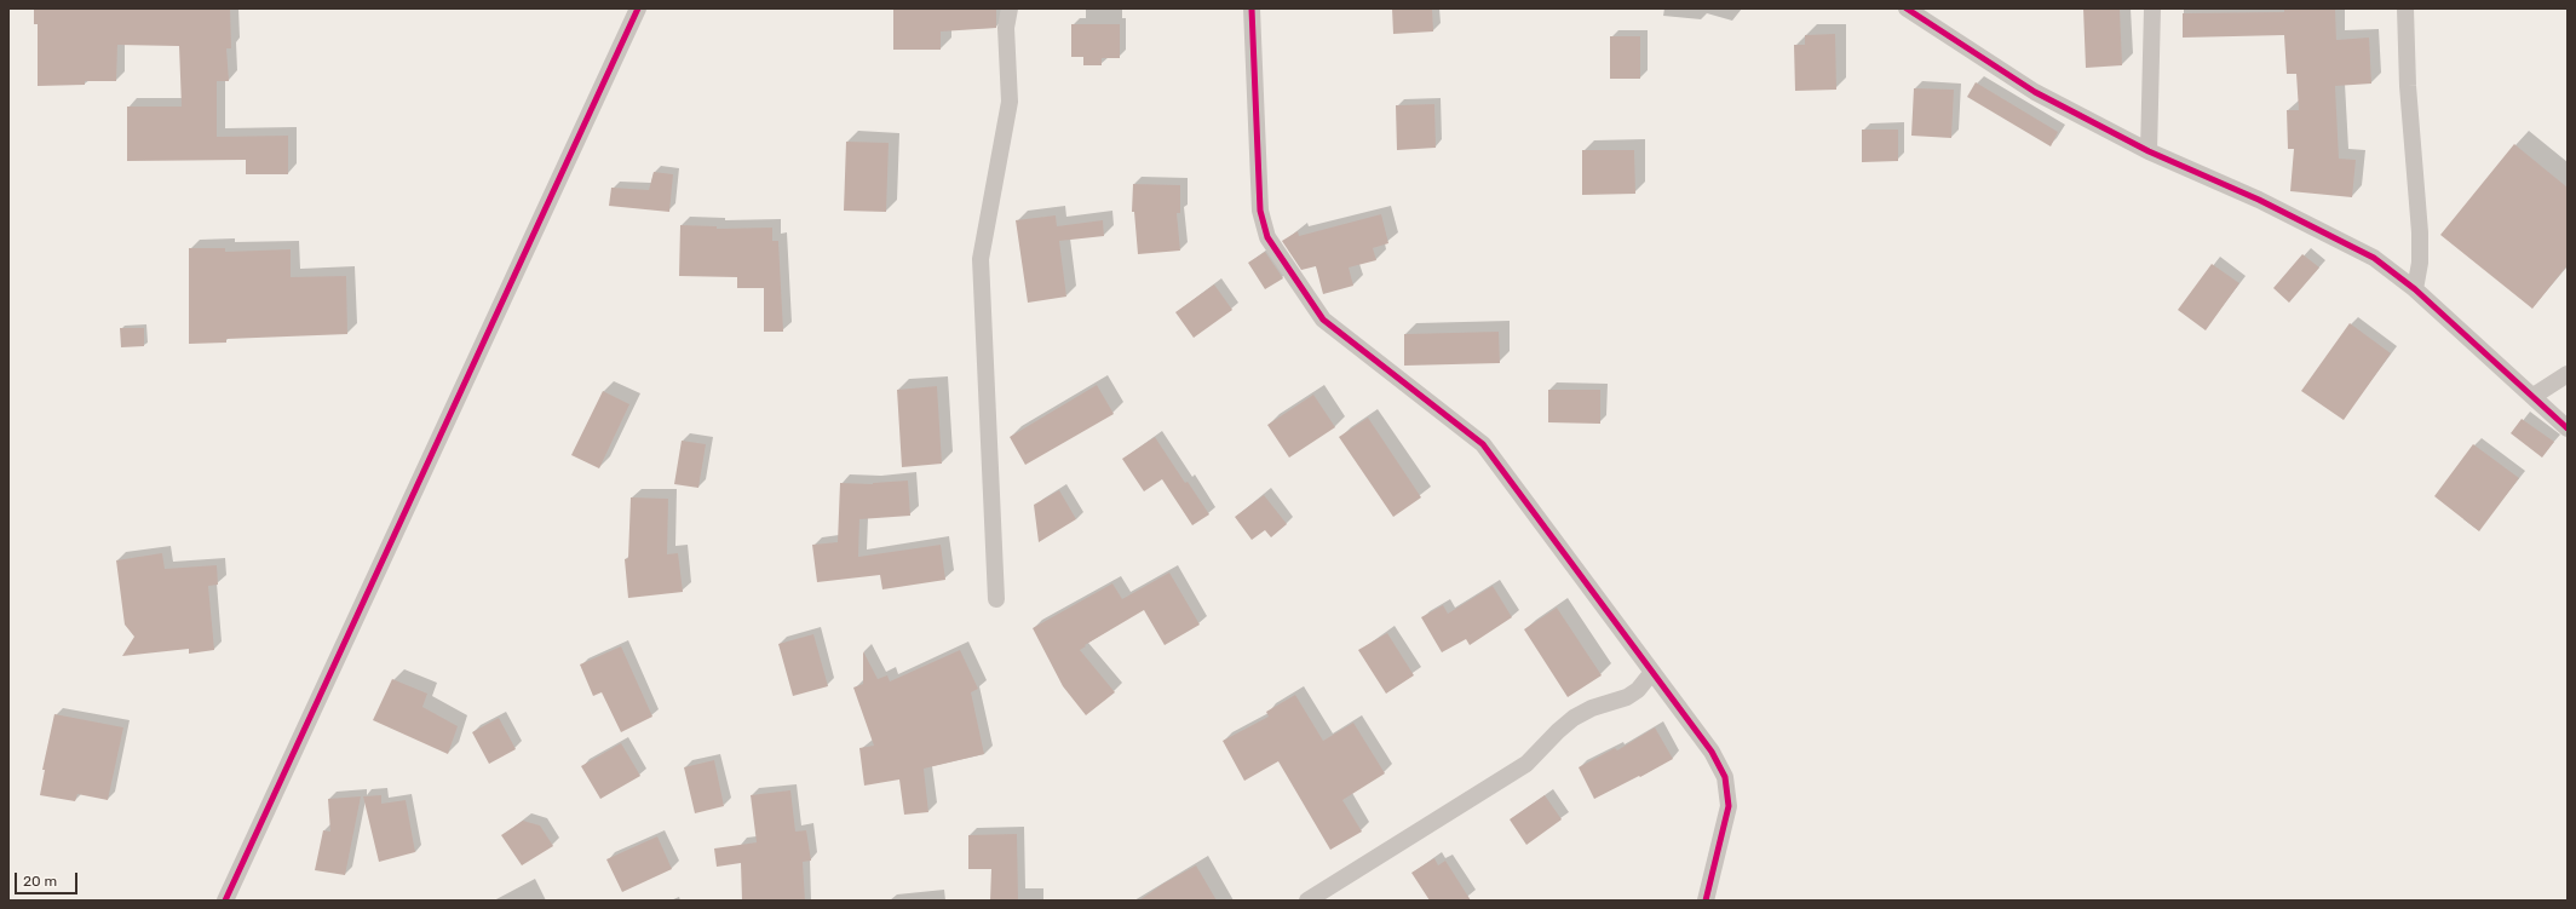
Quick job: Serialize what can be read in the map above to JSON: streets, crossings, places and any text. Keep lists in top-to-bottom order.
{
  "scale_bar": "20 m"
}
